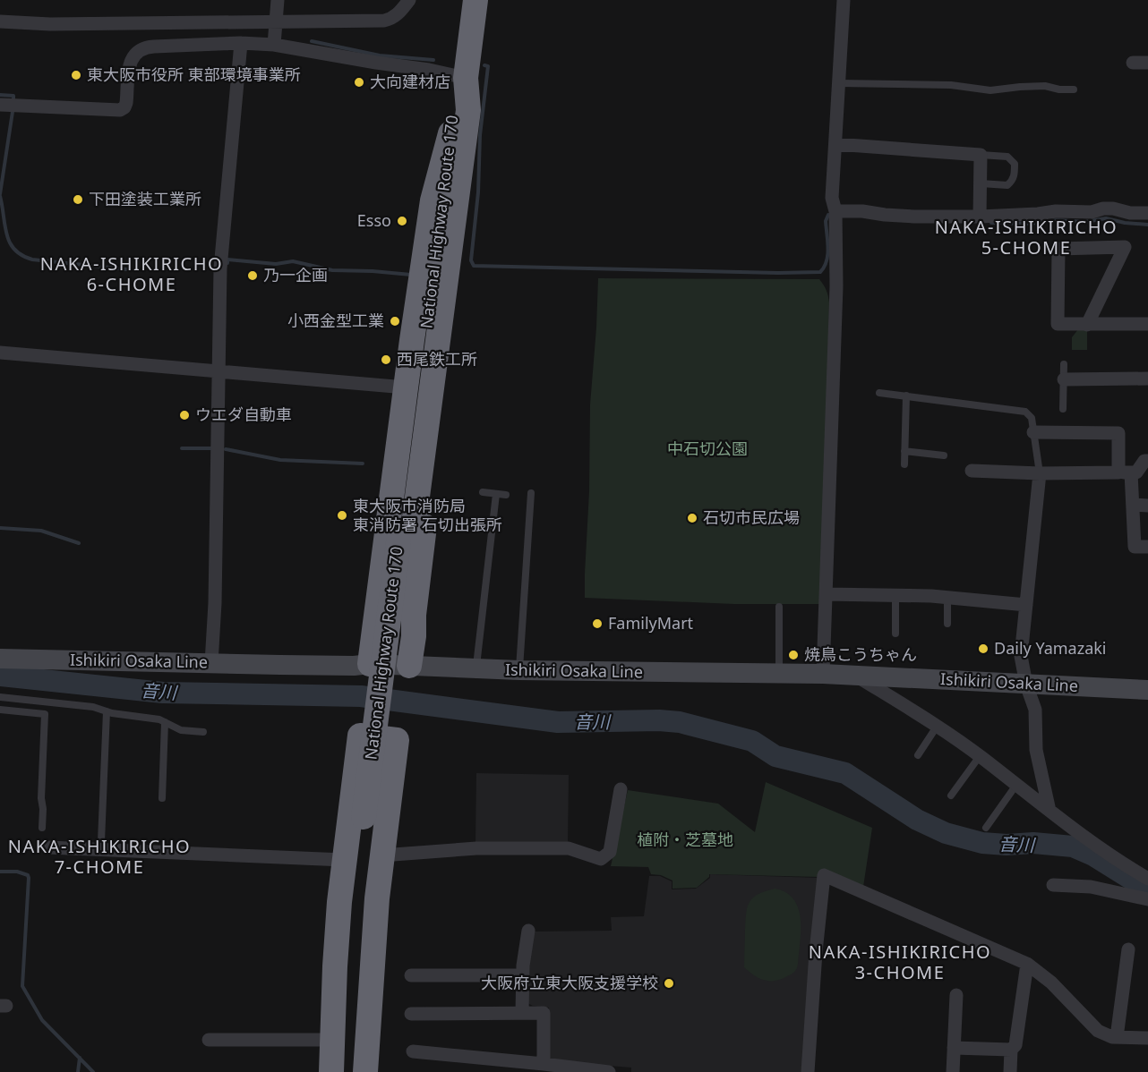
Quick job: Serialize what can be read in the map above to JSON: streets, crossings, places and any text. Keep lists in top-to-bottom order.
{
  "streets": {
    "highway": ["National Highway Route 170"],
    "main road": ["Ishikiri Osaka Line"]
  },
  "districts": [
    "NAKA-ISHIKIRICHO 5-CHOME",
    "NAKA-ISHIKIRICHO 6-CHOME",
    "NAKA-ISHIKIRICHO 7-CHOME",
    "NAKA-ISHIKIRICHO 3-CHOME"
  ],
  "water": ["音川"],
  "parks": ["中石切公園", "植附・芝墓地"],
  "places": [
    "東大阪市役所 東部環境事業所",
    "大向建材店",
    "下田塗装工業所",
    "Esso",
    "乃一企画",
    "小西金型工業",
    "西尾鉄工所",
    "ウエダ自動車",
    "東大阪市消防局 東消防署 石切出張所",
    "石切市民広場",
    "FamilyMart",
    "Daily Yamazaki",
    "焼鳥こうちゃん",
    "大阪府立東大阪支援学校"
  ]
}
